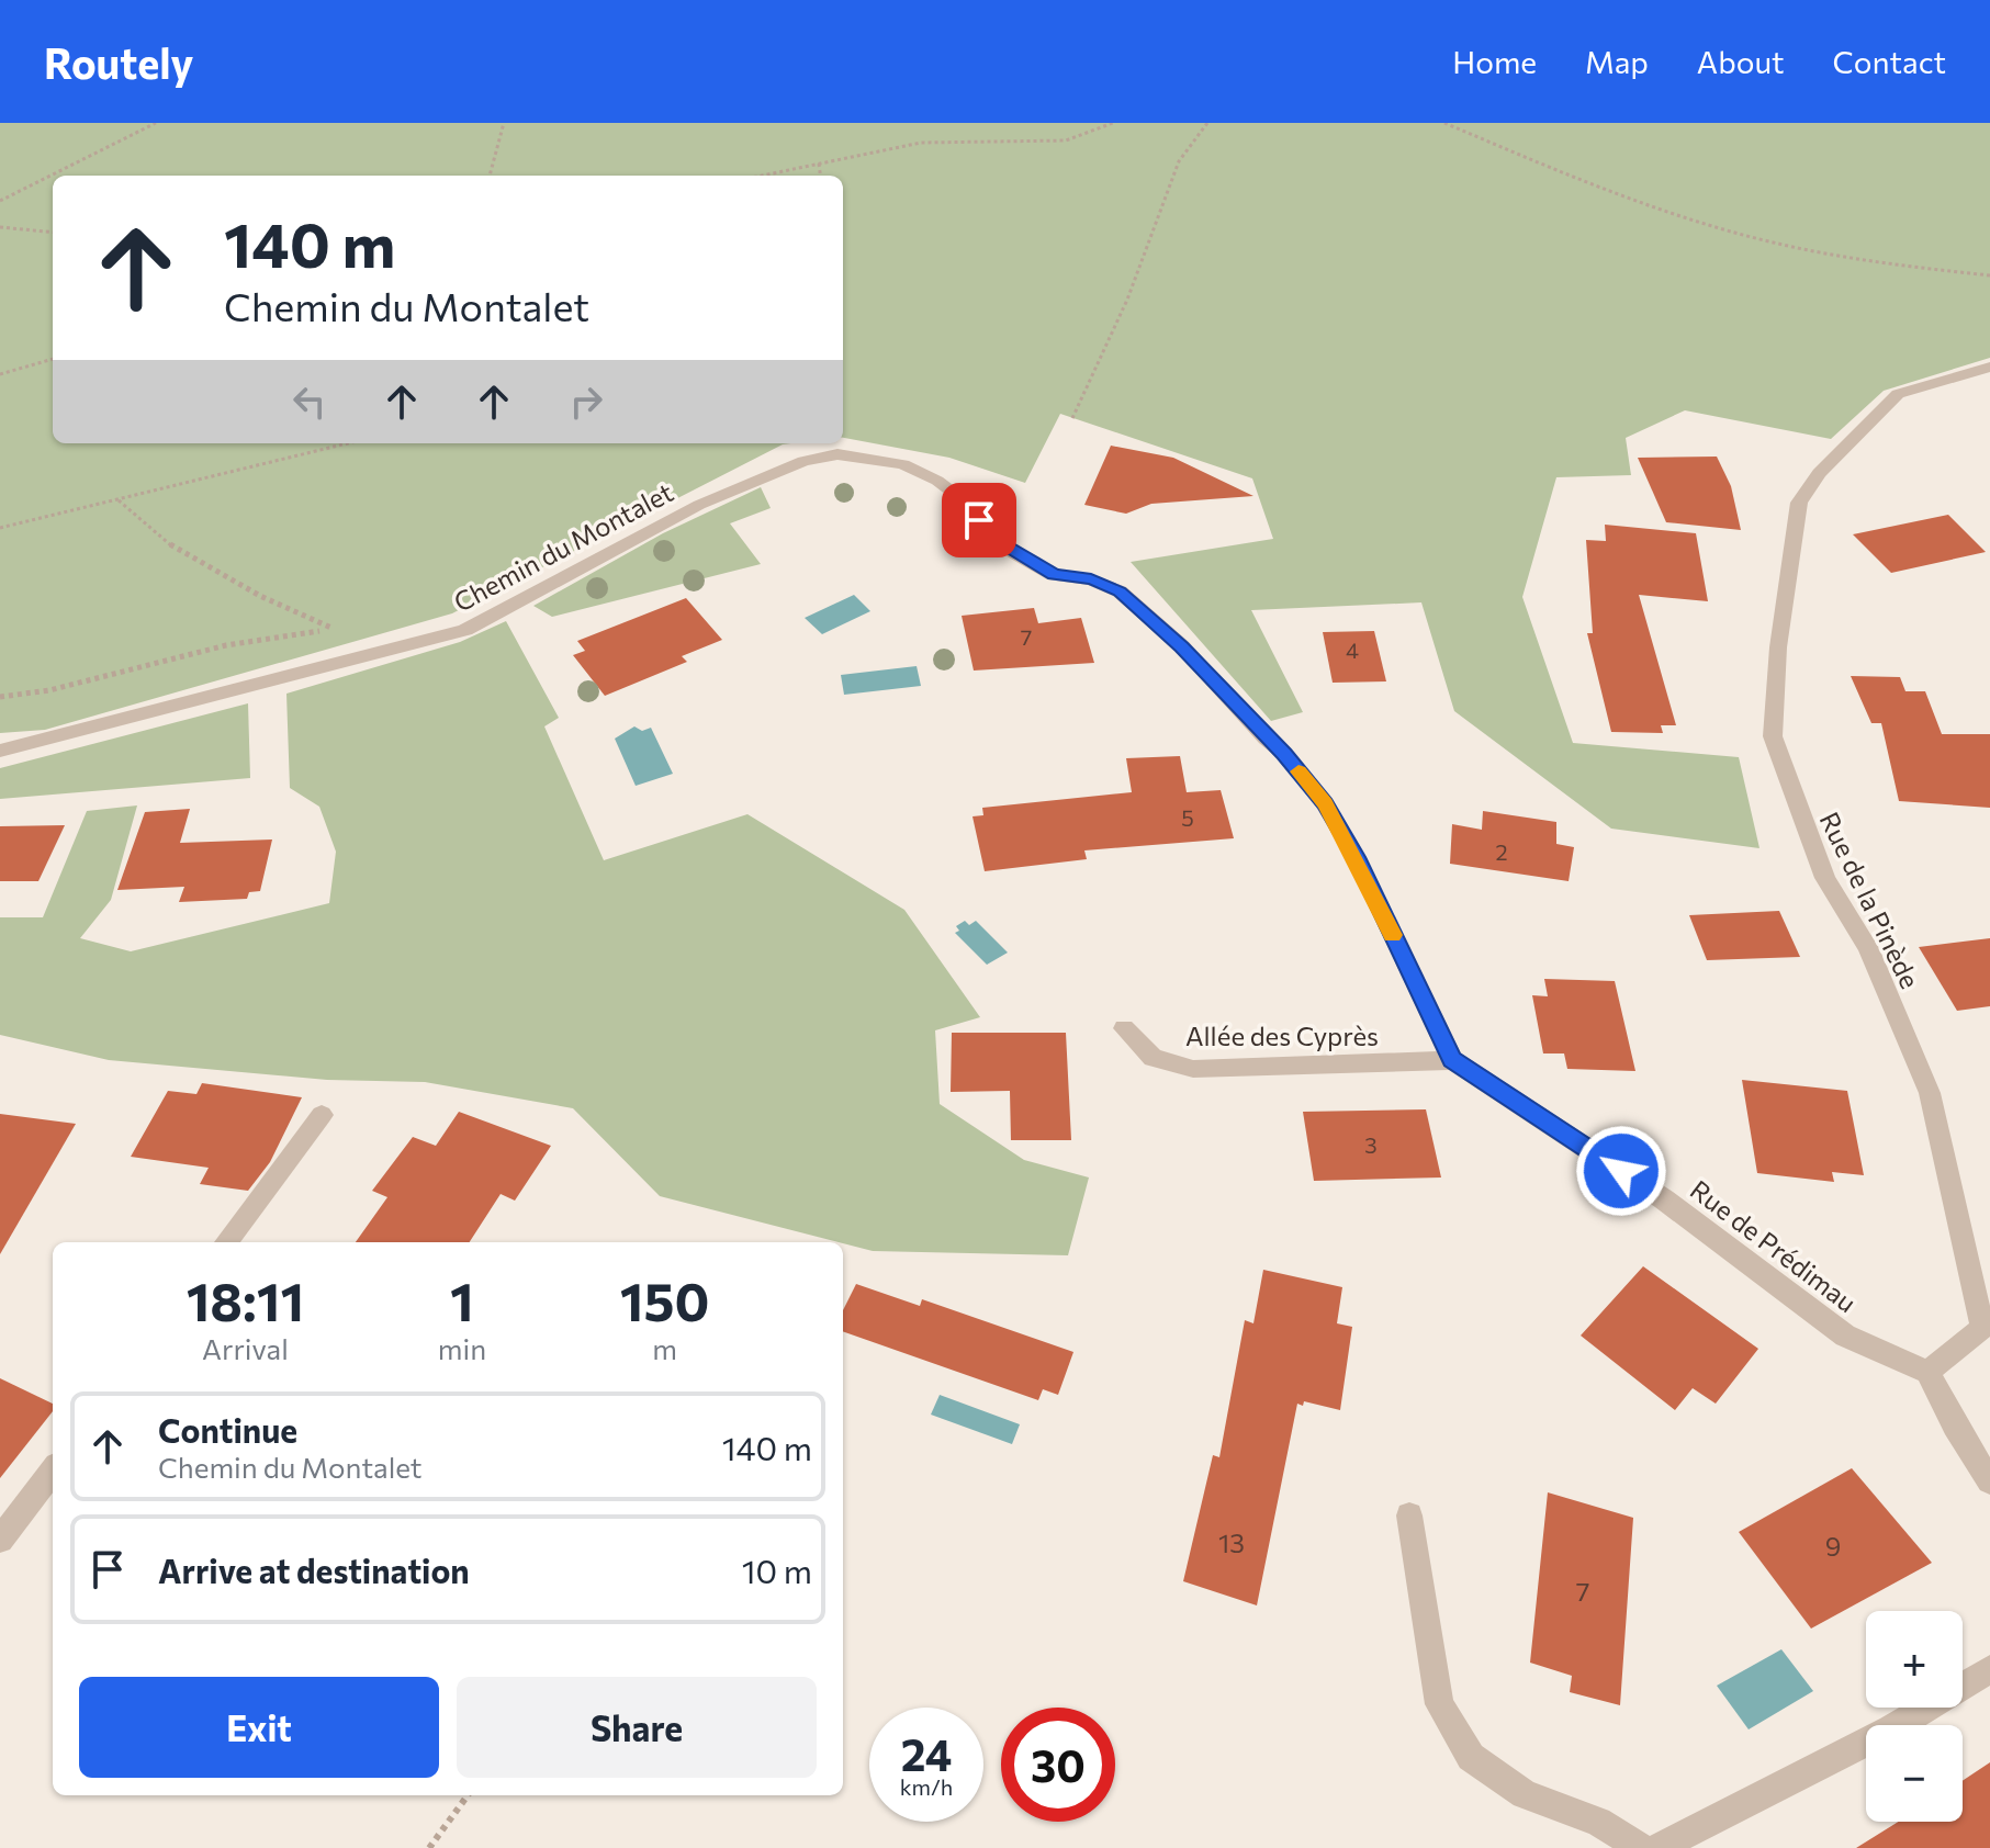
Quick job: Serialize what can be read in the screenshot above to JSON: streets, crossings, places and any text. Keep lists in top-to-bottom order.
{
  "streets": {
    "street": [
      "Chemin du Montalet",
      "Rue de la Pinède",
      "Allée des Cyprès",
      "Rue de Prédimau"
    ]
  },
  "crossings": [
    ["Chemin du Montalet", "Allée des Cyprès"],
    ["Chemin du Montalet", "Rue de Prédimau"],
    ["Rue de la Pinède", "Rue de Prédimau"],
    ["Allée des Cyprès", "Rue de Prédimau"]
  ],
  "house_numbers": [
    "7",
    "4",
    "5",
    "2",
    "3",
    "13",
    "9",
    "7"
  ],
  "page": {
    "header": "Routely",
    "nav": [
      "Home",
      "Map",
      "About",
      "Contact"
    ],
    "turn": ["140 m", "Chemin du Montalet"],
    "eta": [
      "18:11",
      "Arrival",
      "1",
      "min",
      "150",
      "m"
    ],
    "list": [
      {
        "name": "Continue",
        "note": "Chemin du Montalet",
        "value": "140 m"
      },
      {
        "name": "Arrive at destination",
        "value": "10 m"
      }
    ],
    "map_buttons": ["+", "−"],
    "buttons": ["Exit", "Share"],
    "speed": "24 km/h",
    "limit": "30"
  }
}
